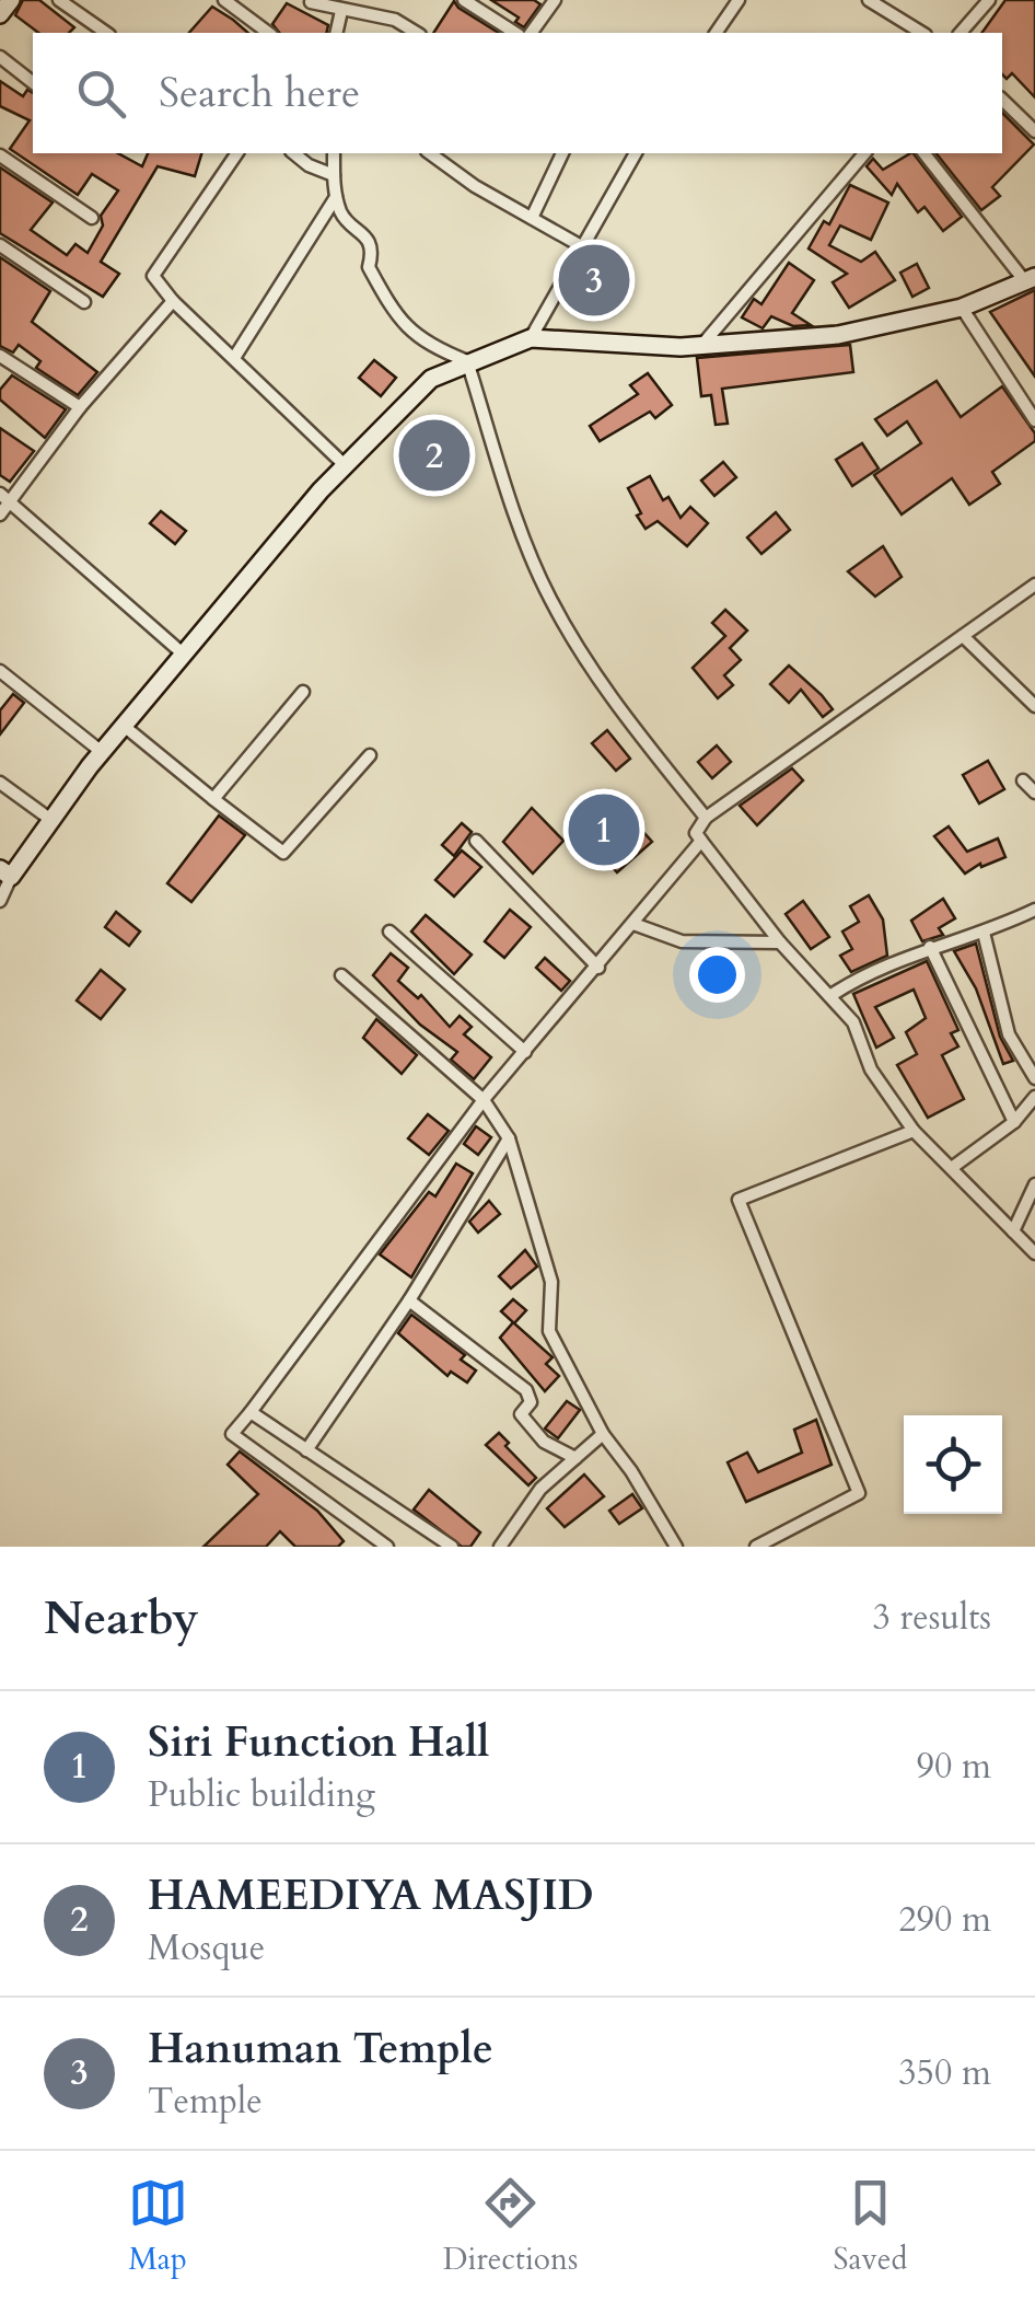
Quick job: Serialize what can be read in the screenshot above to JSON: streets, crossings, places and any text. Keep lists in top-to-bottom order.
{
  "page": {
    "search": "Search here",
    "pins": ["3", "2", "1"],
    "heading": ["Nearby", "3 results"],
    "list": [
      {
        "mark": "1",
        "name": "Siri Function Hall",
        "note": "Public building",
        "value": "90 m"
      },
      {
        "mark": "2",
        "name": "HAMEEDIYA MASJID",
        "note": "Mosque",
        "value": "290 m"
      },
      {
        "mark": "3",
        "name": "Hanuman Temple",
        "note": "Temple",
        "value": "350 m"
      }
    ],
    "nav": ["Map", "Directions", "Saved"]
  }
}
